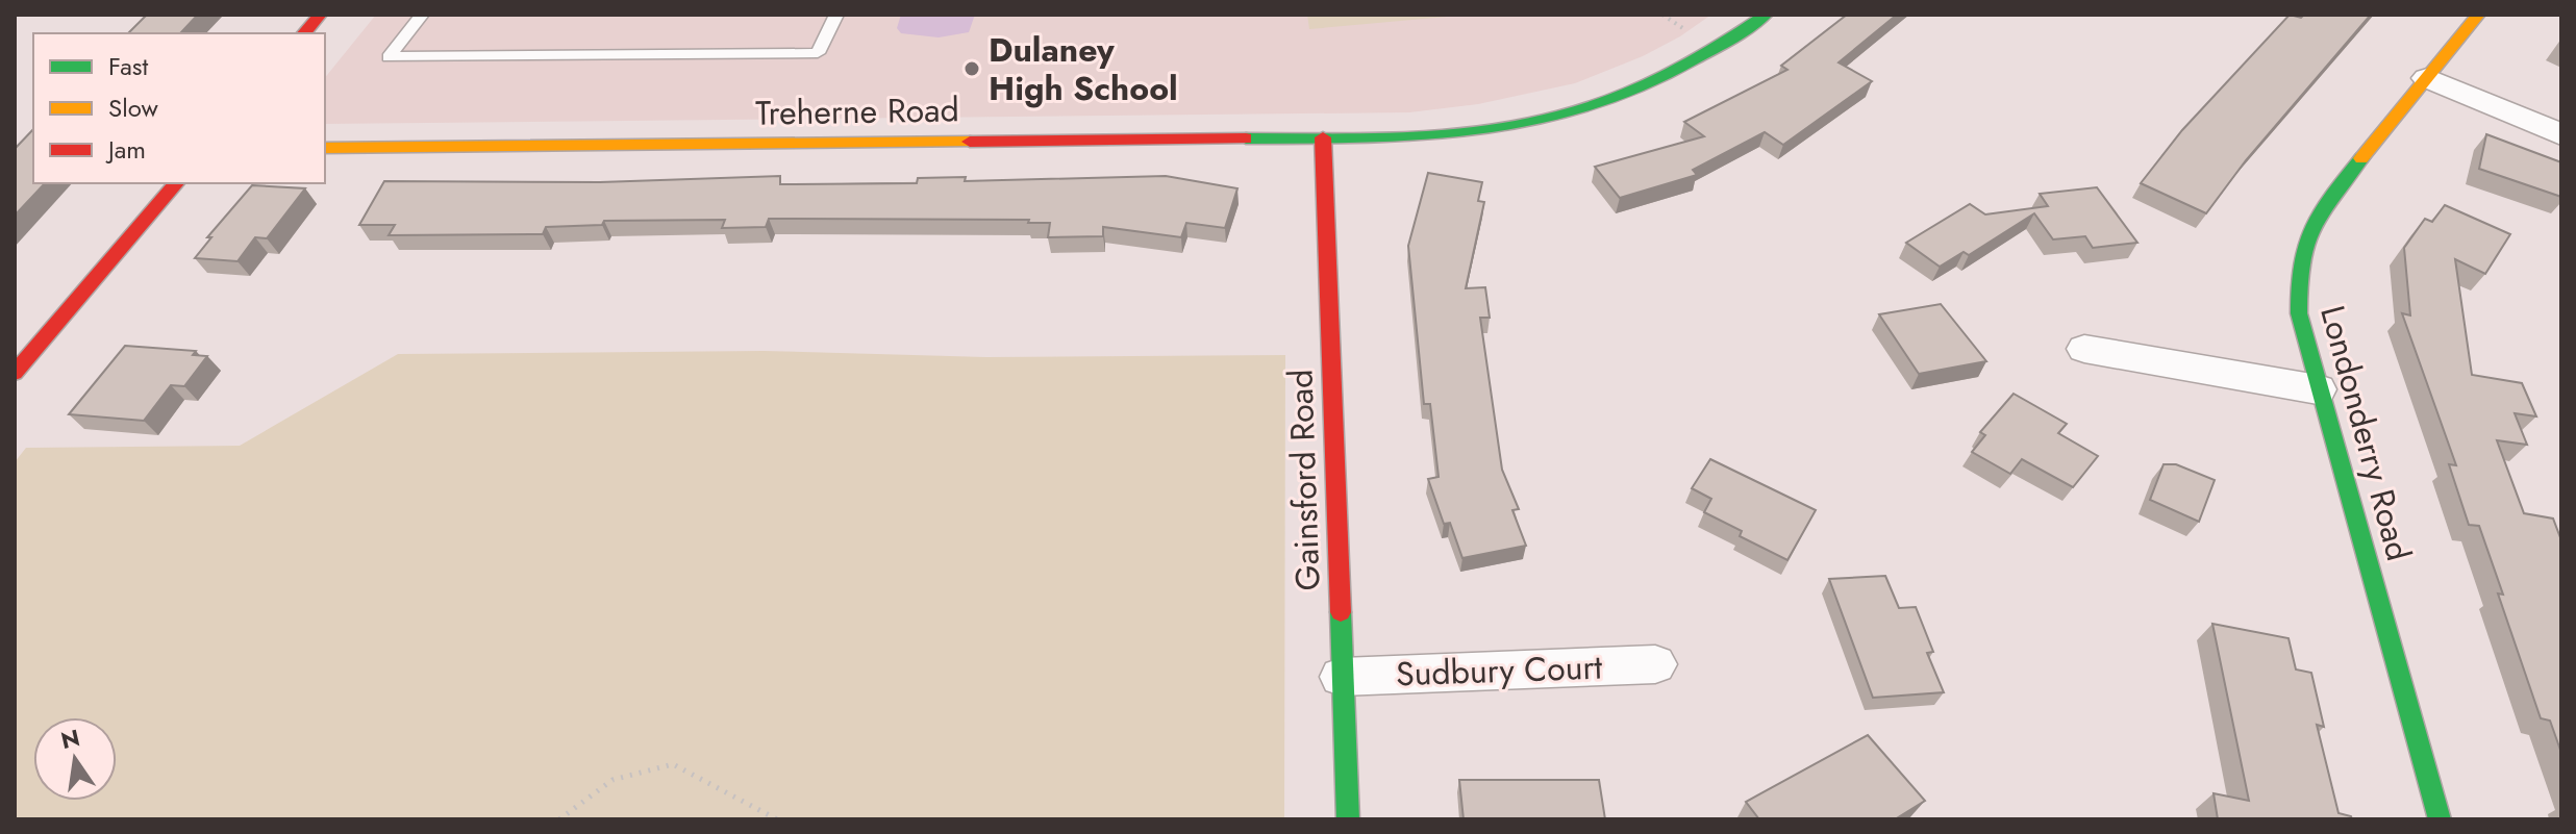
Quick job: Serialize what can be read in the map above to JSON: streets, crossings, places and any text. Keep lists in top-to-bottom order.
{
  "streets": {
    "street": [
      "Treherne Road",
      "Londonderry Road",
      "Gainsford Road",
      "Sudbury Court"
    ]
  },
  "crossings": [
    ["Treherne Road", "Gainsford Road"],
    ["Gainsford Road", "Sudbury Court"]
  ],
  "places": ["Dulaney High School"],
  "legend": ["Fast", "Slow", "Jam"],
  "north": "top"
}
